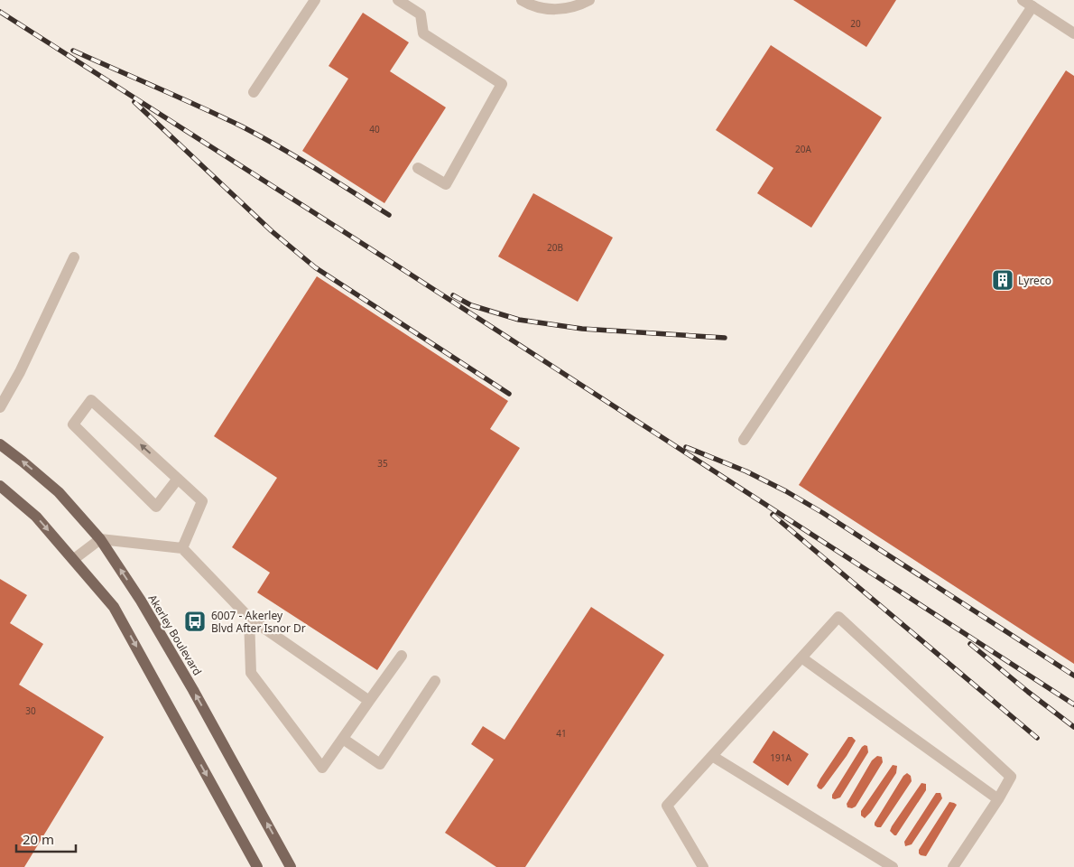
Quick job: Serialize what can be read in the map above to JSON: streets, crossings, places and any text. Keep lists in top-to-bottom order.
{
  "streets": {
    "main road": ["Akerley Boulevard"]
  },
  "places": {
    "building": ["Lyreco"],
    "bus stop": ["6007 - Akerley Blvd After Isnor Dr"]
  },
  "house_numbers": [
    "20",
    "40",
    "20A",
    "20B",
    "35",
    "30",
    "41",
    "191A"
  ],
  "scale_bar": "20 m"
}
